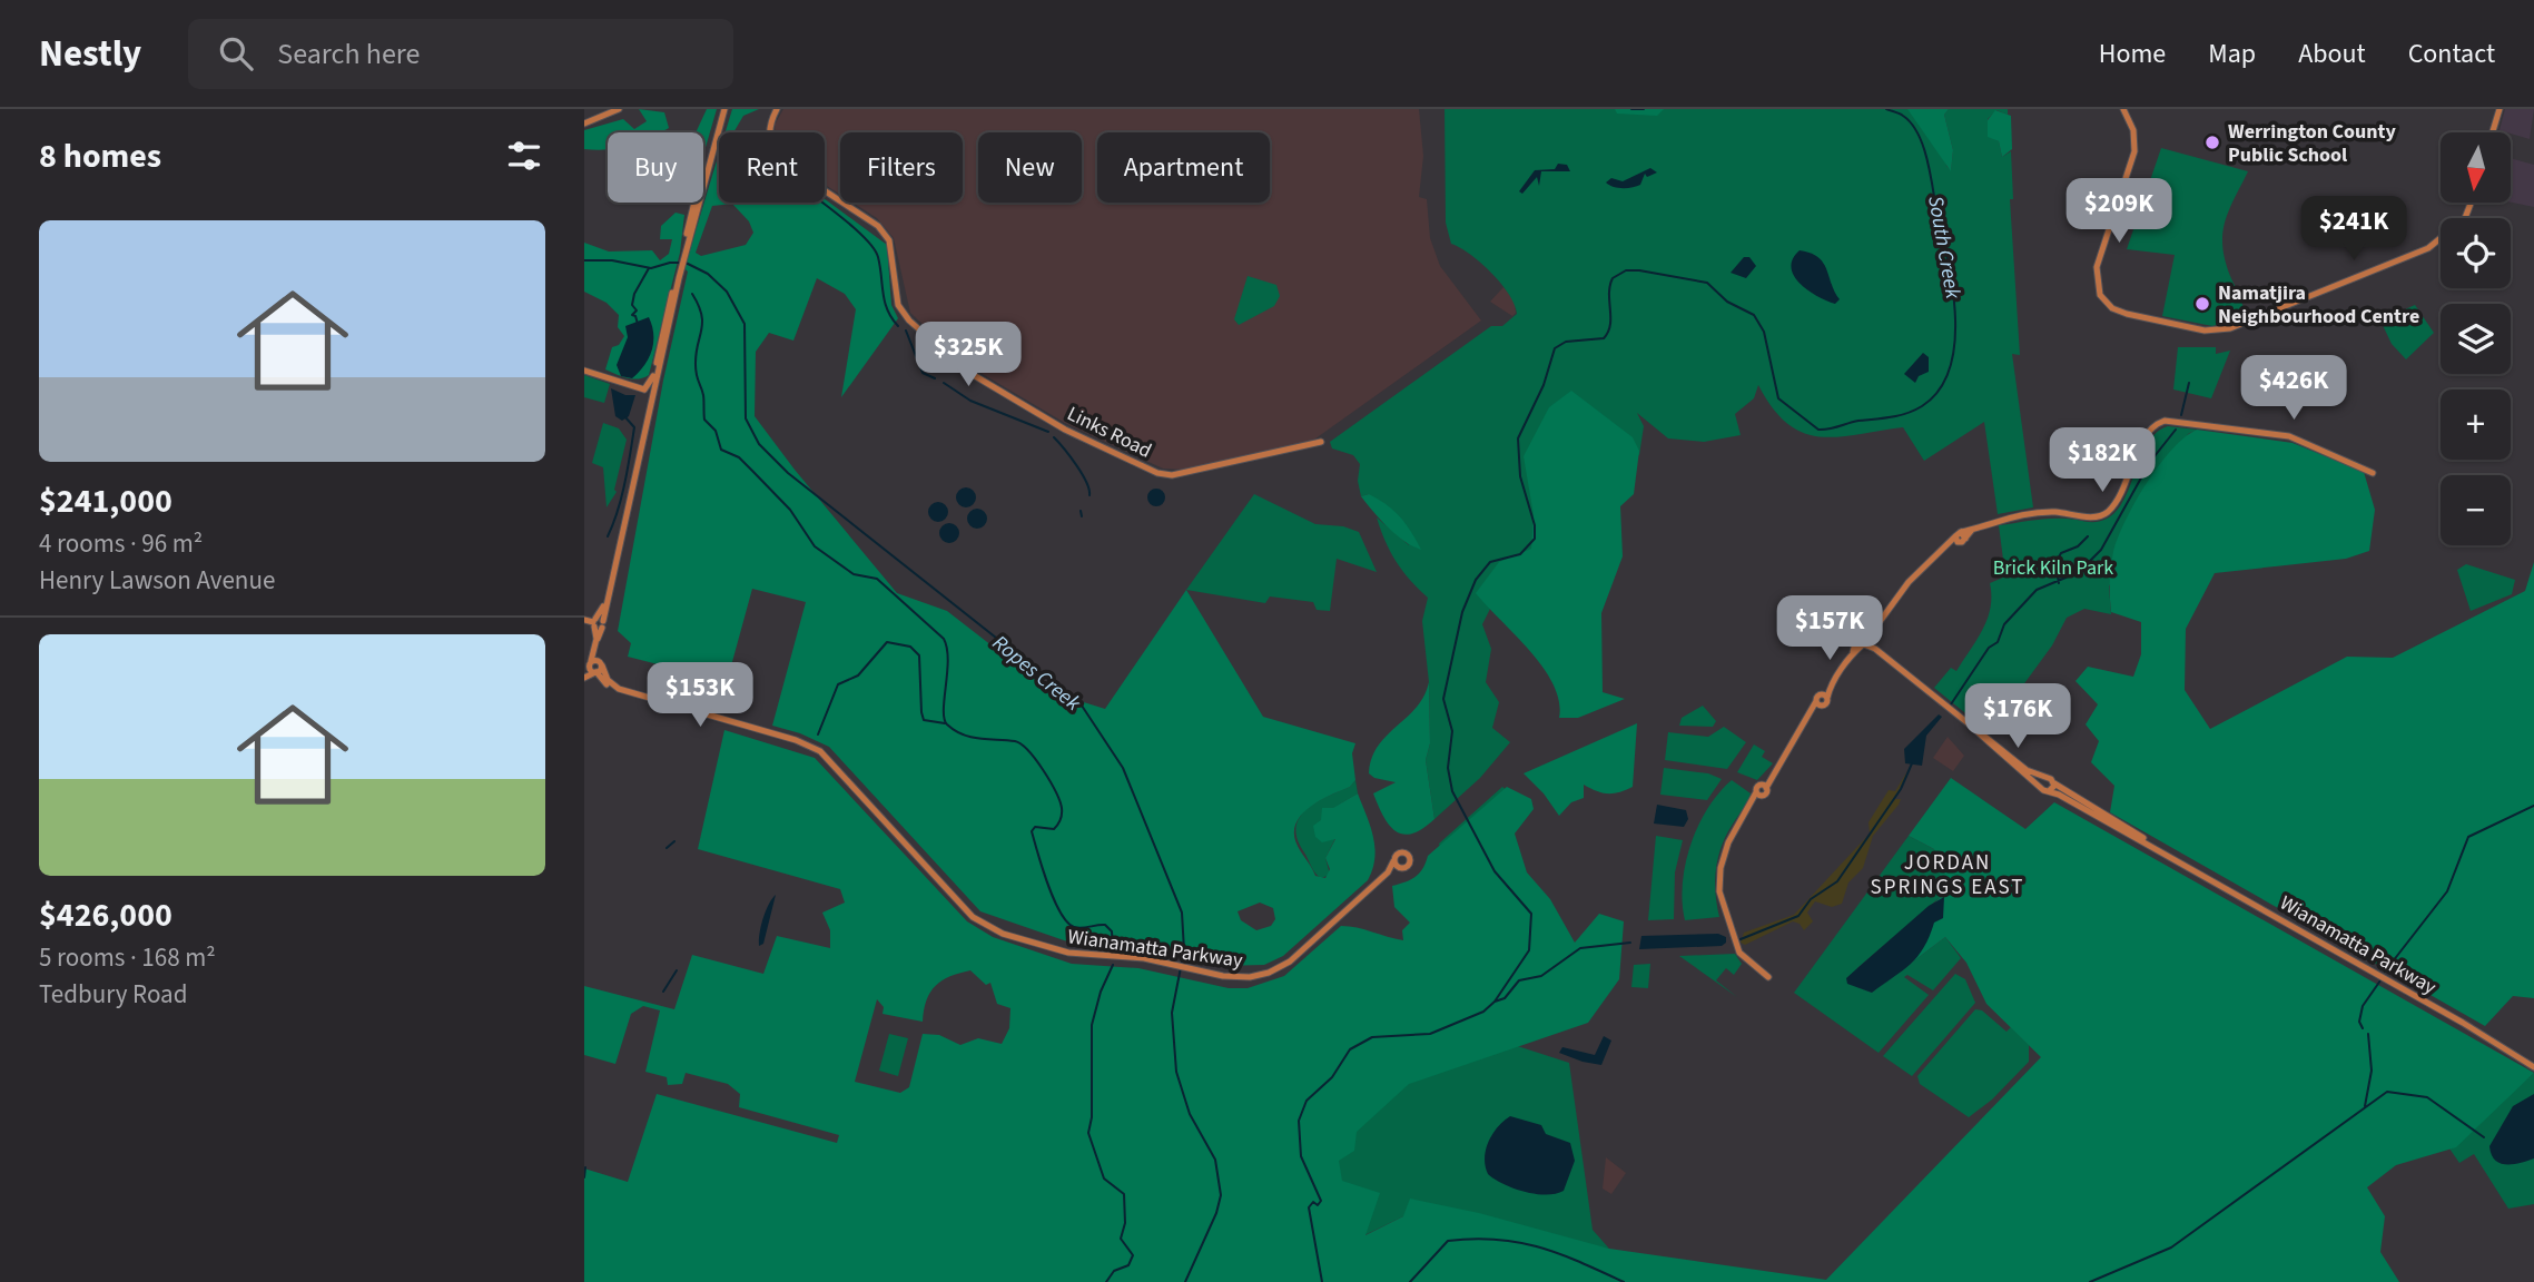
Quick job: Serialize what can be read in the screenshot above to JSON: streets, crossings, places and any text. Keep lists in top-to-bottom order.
{
  "streets": {
    "street": ["Links Road", "Wianamatta Parkway"]
  },
  "districts": ["JORDAN SPRINGS EAST"],
  "water": ["South Creek", "Ropes Creek"],
  "parks": ["Brick Kiln Park"],
  "places": ["Werrington County Public School", "Namatjira Neighbourhood Centre"],
  "north": "bottom",
  "page": {
    "header": "Nestly",
    "search": "Search here",
    "nav": [
      "Home",
      "Map",
      "About",
      "Contact"
    ],
    "heading": "8 homes",
    "map_buttons": ["+", "−"],
    "chip": [
      "Buy",
      "Rent",
      "Filters",
      "New",
      "Apartment"
    ],
    "price": [
      "$209K",
      "$241K",
      "$325K",
      "$426K",
      "$182K",
      "$157K",
      "$153K",
      "$176K"
    ],
    "list": [
      {
        "name": "$241,000",
        "note": "4 rooms · 96 m² · Henry Lawson Avenue"
      },
      {
        "name": "$426,000",
        "note": "5 rooms · 168 m² · Tedbury Road"
      }
    ]
  }
}
